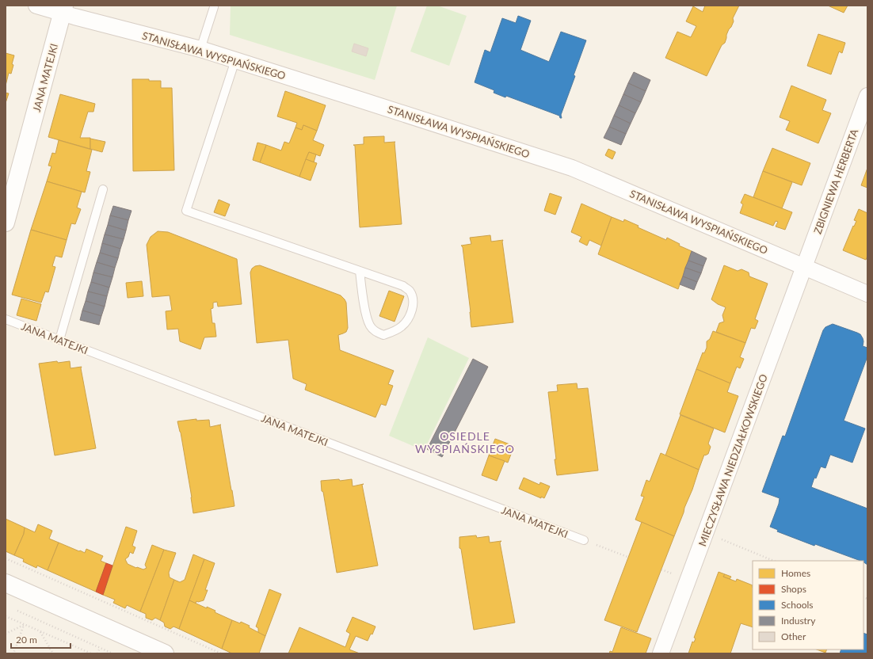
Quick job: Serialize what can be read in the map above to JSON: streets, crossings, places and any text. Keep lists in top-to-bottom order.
{
  "streets": {
    "street": [
      "STANISŁAWA WYSPIAŃSKIEGO",
      "JANA MATEJKI",
      "ZBIGNIEWA HERBERTA",
      "MIECZYSŁAWA NIEDZIAŁKOWSKIEGO"
    ]
  },
  "crossings": [
    ["STANISŁAWA WYSPIAŃSKIEGO", "JANA MATEJKI"],
    ["STANISŁAWA WYSPIAŃSKIEGO", "ZBIGNIEWA HERBERTA"],
    ["STANISŁAWA WYSPIAŃSKIEGO", "MIECZYSŁAWA NIEDZIAŁKOWSKIEGO"],
    ["ZBIGNIEWA HERBERTA", "MIECZYSŁAWA NIEDZIAŁKOWSKIEGO"]
  ],
  "districts": ["OSIEDLE WYSPIAŃSKIEGO"],
  "legend": [
    "Homes",
    "Shops",
    "Schools",
    "Industry",
    "Other"
  ],
  "scale_bar": "20 m"
}
